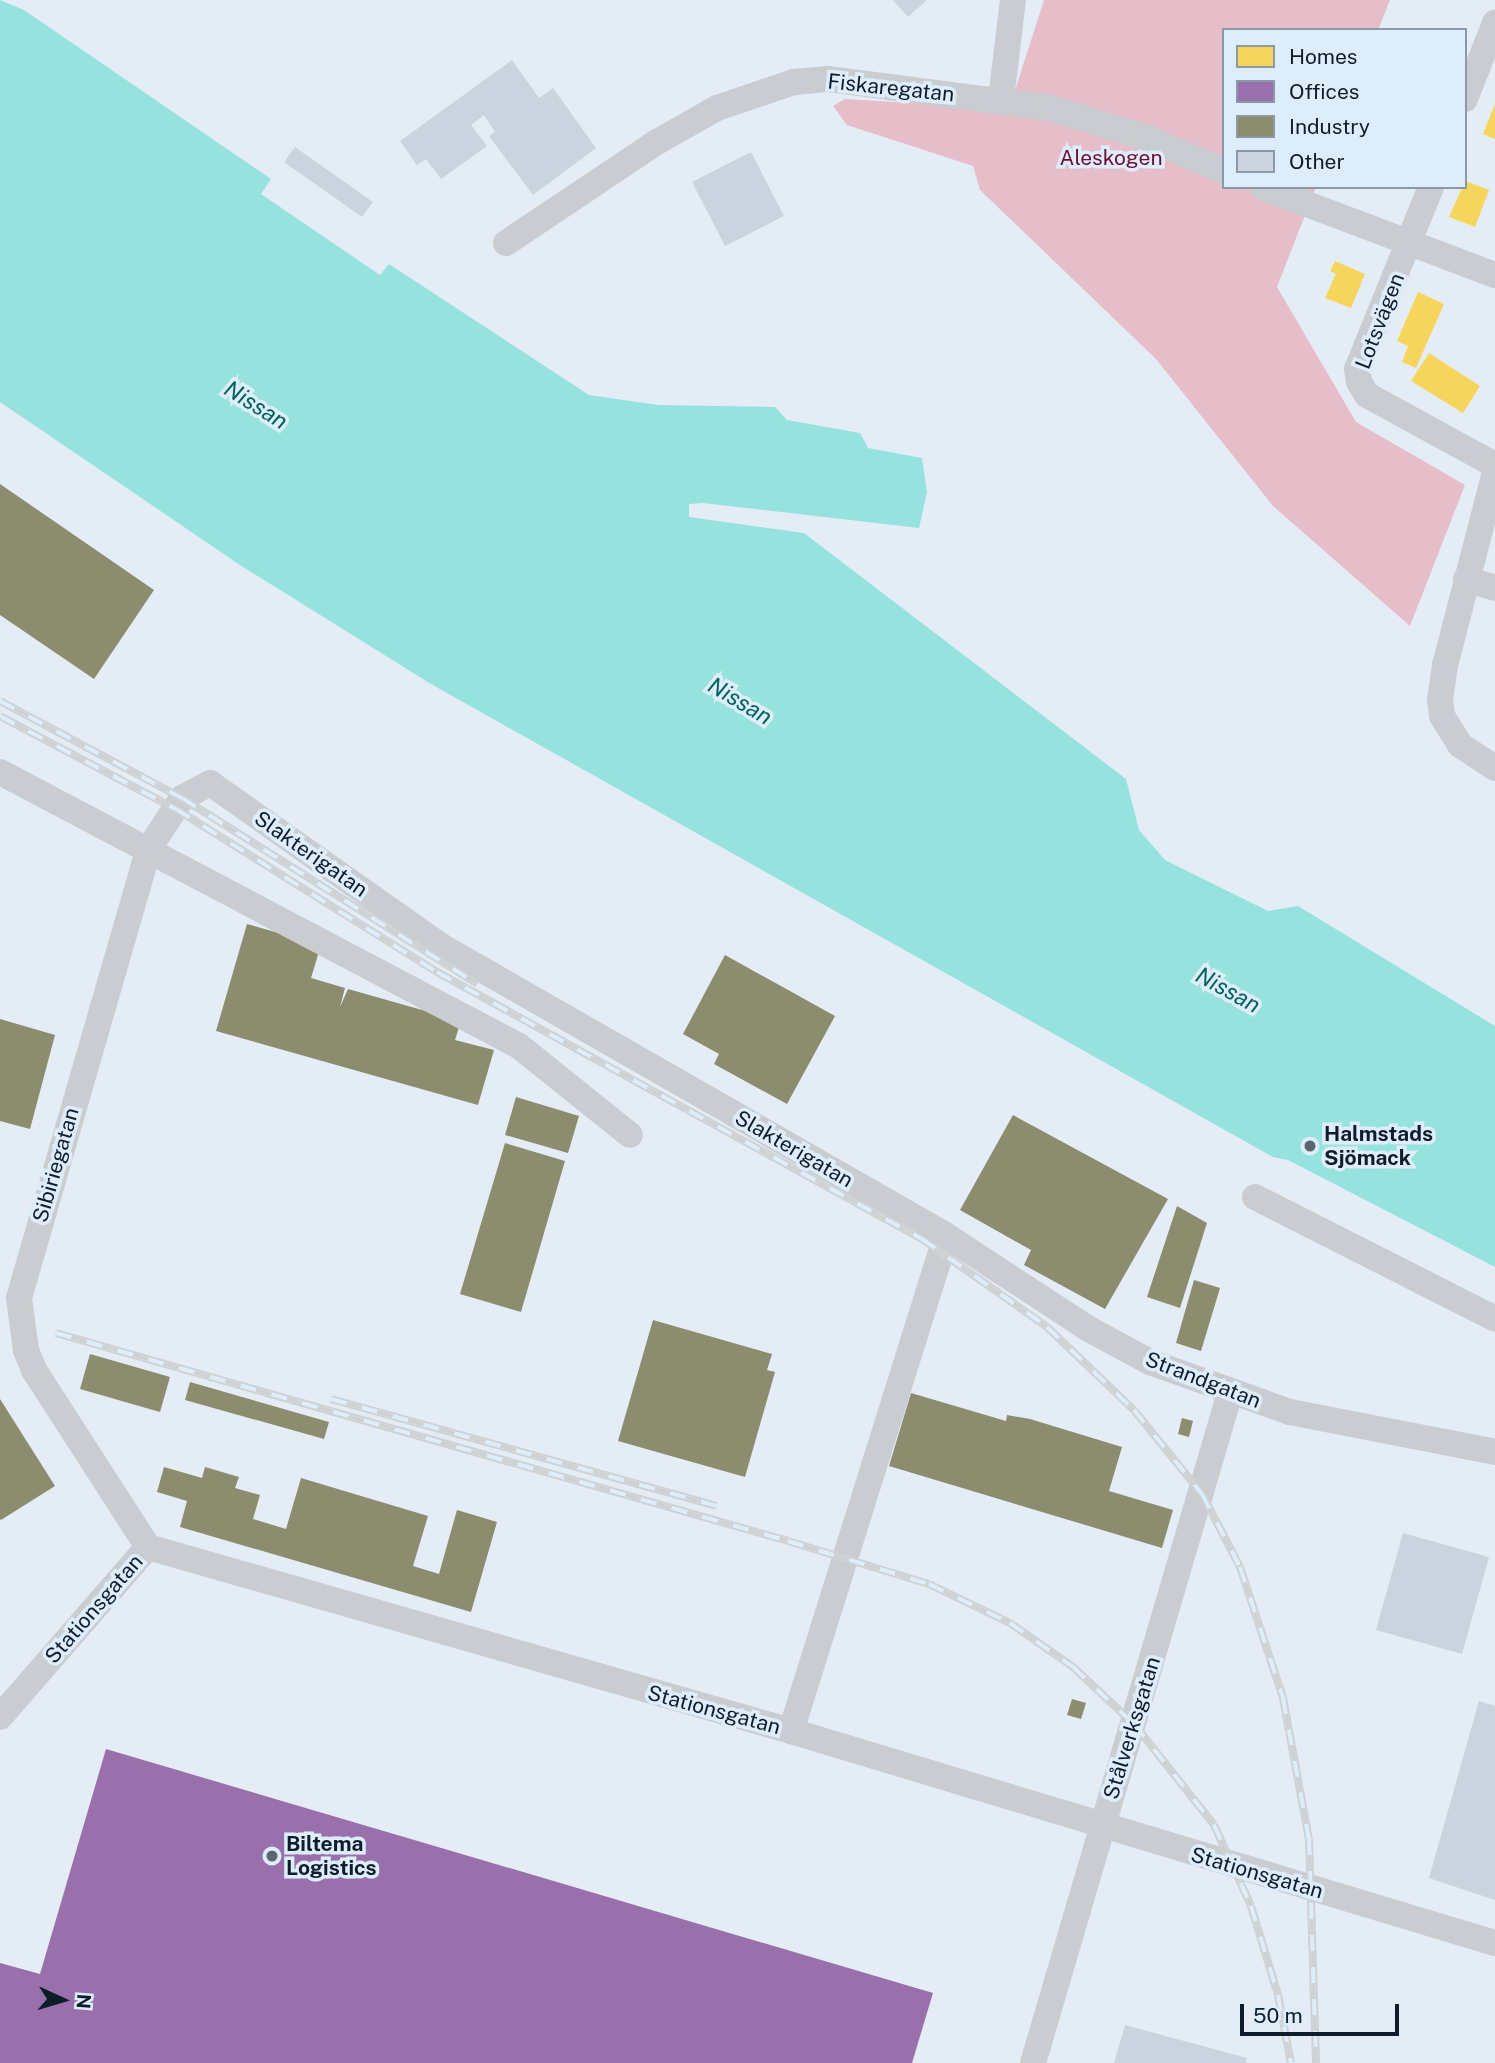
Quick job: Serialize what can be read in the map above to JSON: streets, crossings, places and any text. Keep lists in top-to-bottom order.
{
  "streets": {
    "street": [
      "Fiskaregatan",
      "Lotsvägen",
      "Slakterigatan",
      "Sibiriegatan",
      "Strandgatan",
      "Stationsgatan",
      "Stålverksgatan"
    ]
  },
  "crossings": [
    ["Slakterigatan", "Sibiriegatan"],
    ["Slakterigatan", "Strandgatan"],
    ["Sibiriegatan", "Stationsgatan"],
    ["Strandgatan", "Stålverksgatan"],
    ["Stationsgatan", "Stålverksgatan"]
  ],
  "water": ["Nissan"],
  "parks": ["Aleskogen"],
  "places": ["Halmstads Sjömack", "Biltema Logistics"],
  "legend": [
    "Homes",
    "Offices",
    "Industry",
    "Other"
  ],
  "scale_bar": "50 m",
  "north": "right"
}
